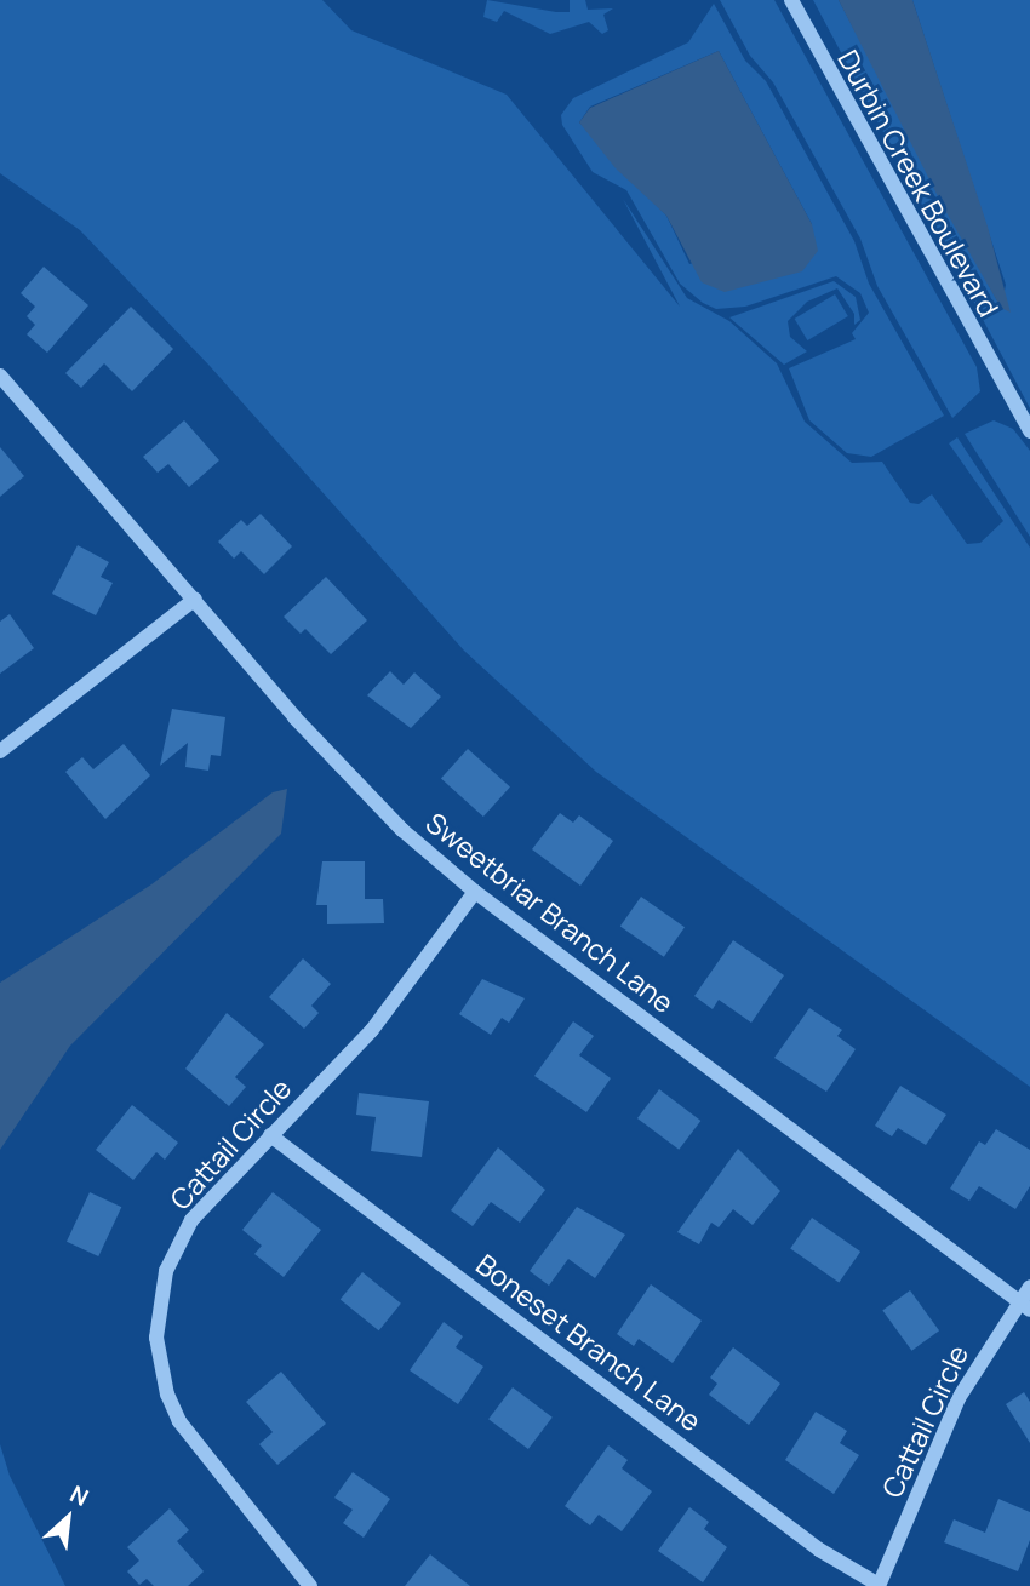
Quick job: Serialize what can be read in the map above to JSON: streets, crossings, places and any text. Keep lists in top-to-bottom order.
{
  "streets": {
    "street": [
      "Durbin Creek Boulevard",
      "Sweetbriar Branch Lane",
      "Cattail Circle",
      "Boneset Branch Lane"
    ]
  },
  "crossings": [
    ["Sweetbriar Branch Lane", "Cattail Circle"],
    ["Cattail Circle", "Boneset Branch Lane"]
  ],
  "north": "top right"
}
